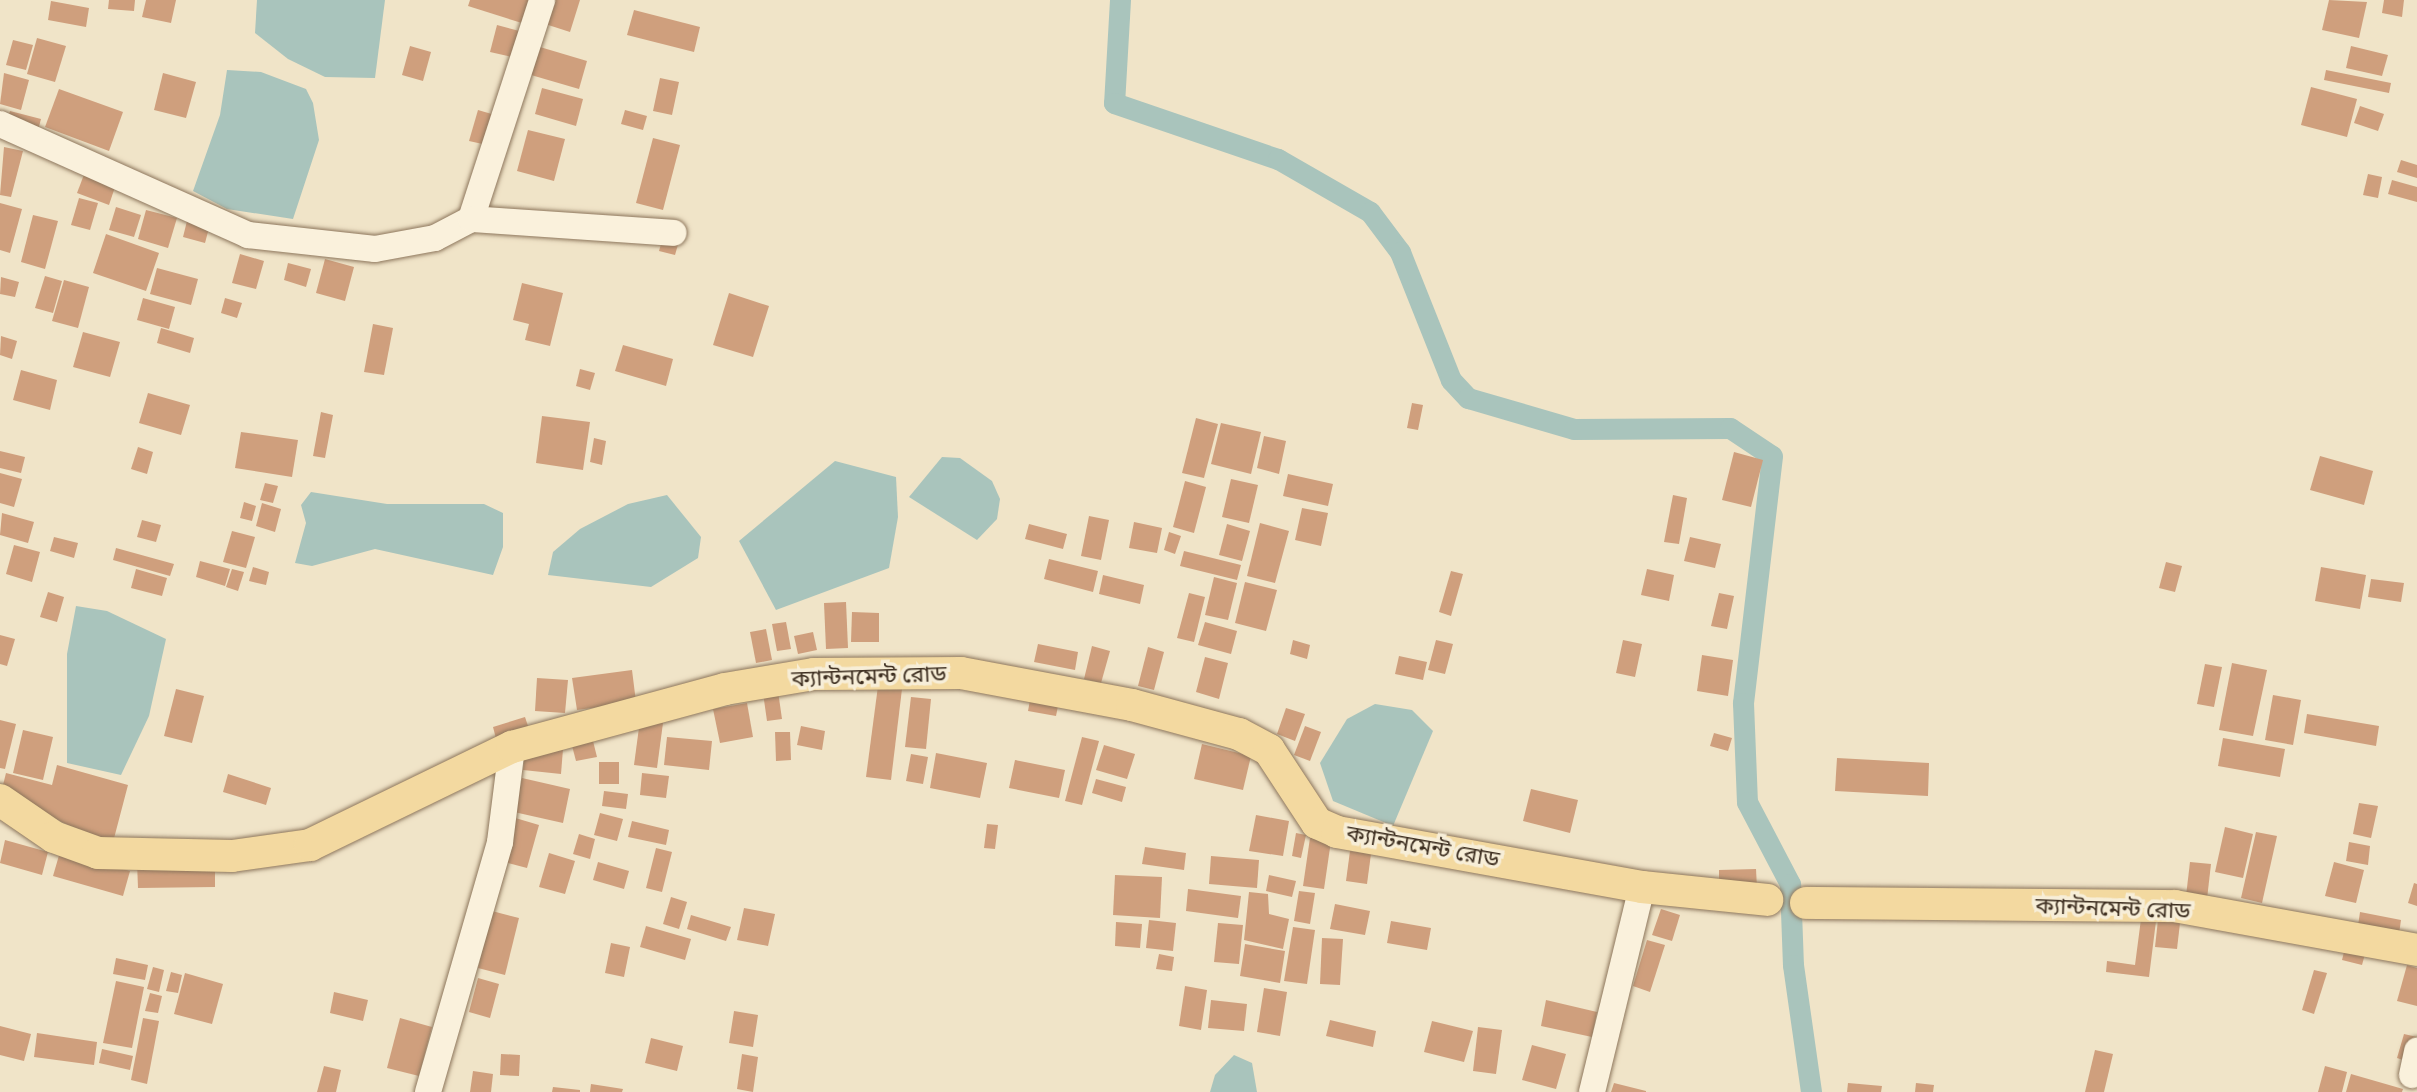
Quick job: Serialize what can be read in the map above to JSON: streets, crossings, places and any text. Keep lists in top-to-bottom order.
{
  "streets": {
    "main road": ["ক্যান্টনমেন্ট রোড"]
  }
}
